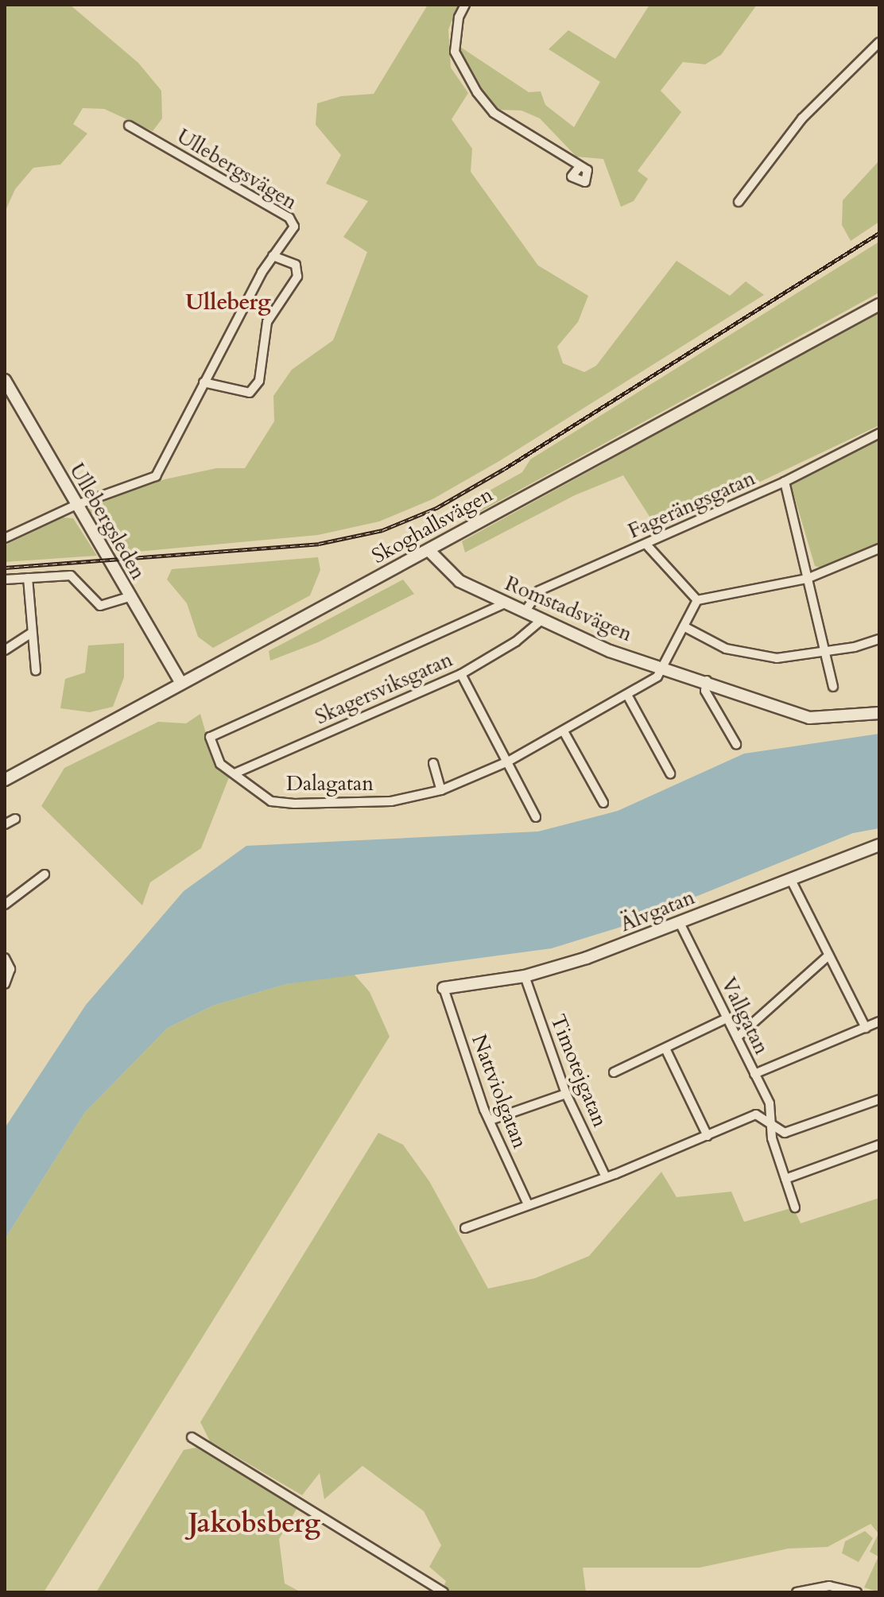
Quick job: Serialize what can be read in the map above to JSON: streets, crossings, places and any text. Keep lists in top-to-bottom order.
{
  "streets": {
    "main road": [
      "Ullebergsleden",
      "Skoghallsvägen",
      "Romstadsvägen",
      "Älvgatan"
    ],
    "street": [
      "Ullebergsvägen",
      "Fagerängsgatan",
      "Skagersviksgatan",
      "Dalagatan",
      "Vallgatan",
      "Timotejgatan",
      "Nattviolgatan"
    ]
  },
  "crossings": [
    ["Ullebergsvägen", "Ullebergsleden"],
    ["Fagerängsgatan", "Romstadsvägen"],
    ["Ullebergsleden", "Skoghallsvägen"],
    ["Skoghallsvägen", "Romstadsvägen"],
    ["Romstadsvägen", "Skagersviksgatan"],
    ["Romstadsvägen", "Dalagatan"],
    ["Skagersviksgatan", "Dalagatan"],
    ["Älvgatan", "Vallgatan"],
    ["Älvgatan", "Timotejgatan"],
    ["Älvgatan", "Nattviolgatan"]
  ],
  "districts": ["Ulleberg", "Jakobsberg"]
}
